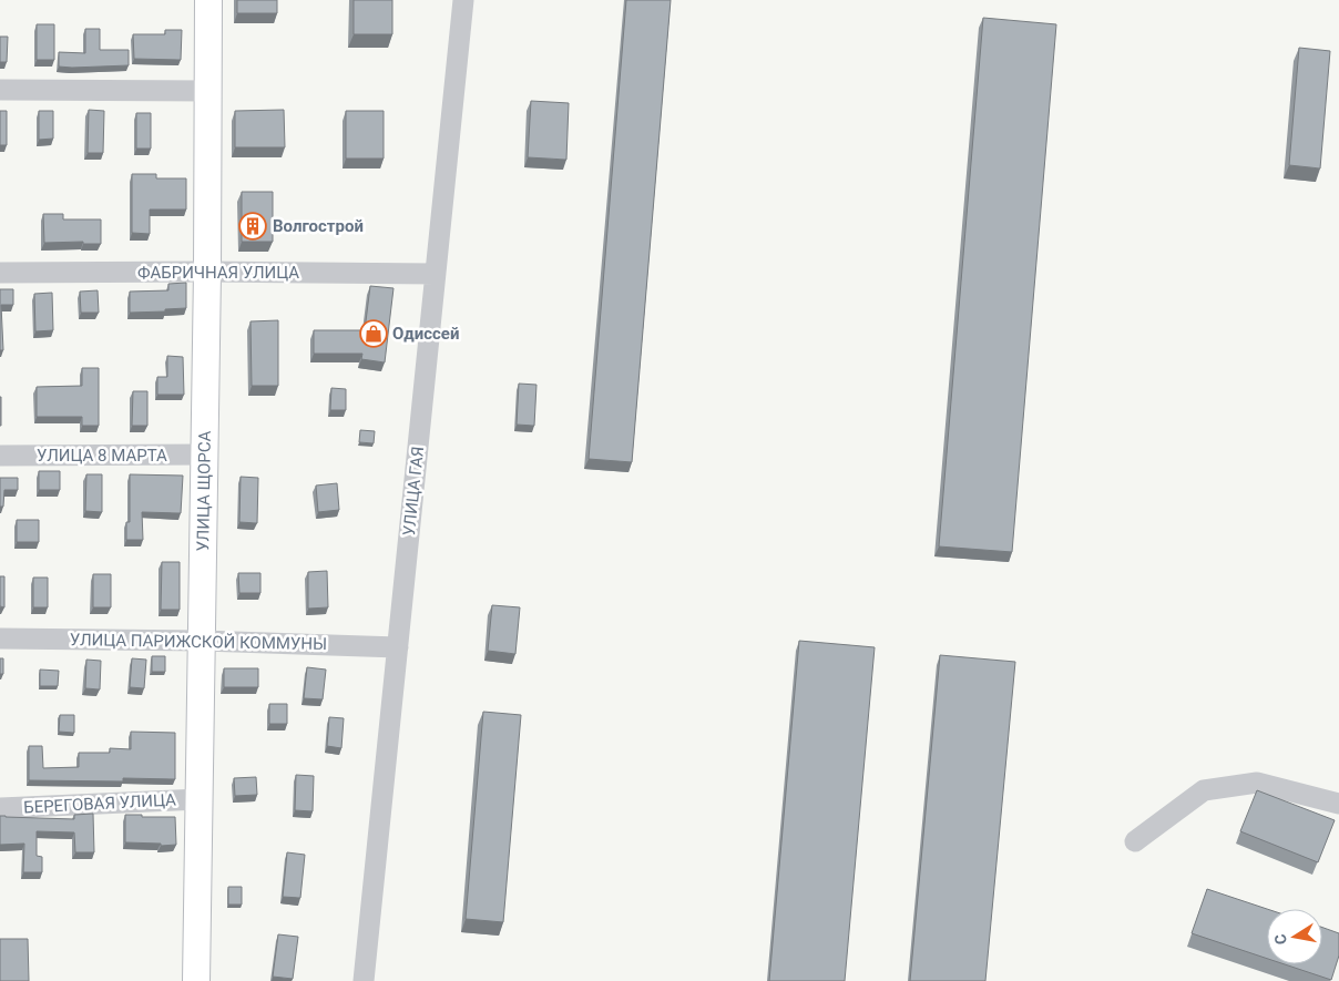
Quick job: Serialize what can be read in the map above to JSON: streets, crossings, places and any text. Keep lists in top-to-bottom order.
{
  "streets": {
    "main road": ["УЛИЦА ЩОРСА"],
    "street": [
      "ФАБРИЧНАЯ УЛИЦА",
      "УЛИЦА 8 МАРТА",
      "УЛИЦА ГАЯ",
      "УЛИЦА ПАРИЖСКОЙ КОММУНЫ",
      "БЕРЕГОВАЯ УЛИЦА"
    ]
  },
  "crossings": [
    ["ФАБРИЧНАЯ УЛИЦА", "УЛИЦА ЩОРСА"],
    ["ФАБРИЧНАЯ УЛИЦА", "УЛИЦА ГАЯ"],
    ["УЛИЦА 8 МАРТА", "УЛИЦА ЩОРСА"],
    ["УЛИЦА ЩОРСА", "УЛИЦА ПАРИЖСКОЙ КОММУНЫ"],
    ["УЛИЦА ЩОРСА", "БЕРЕГОВАЯ УЛИЦА"],
    ["УЛИЦА ГАЯ", "УЛИЦА ПАРИЖСКОЙ КОММУНЫ"]
  ],
  "places": {
    "building": ["Волгострой"],
    "shop": ["Одиссей"]
  },
  "north": "left"
}
